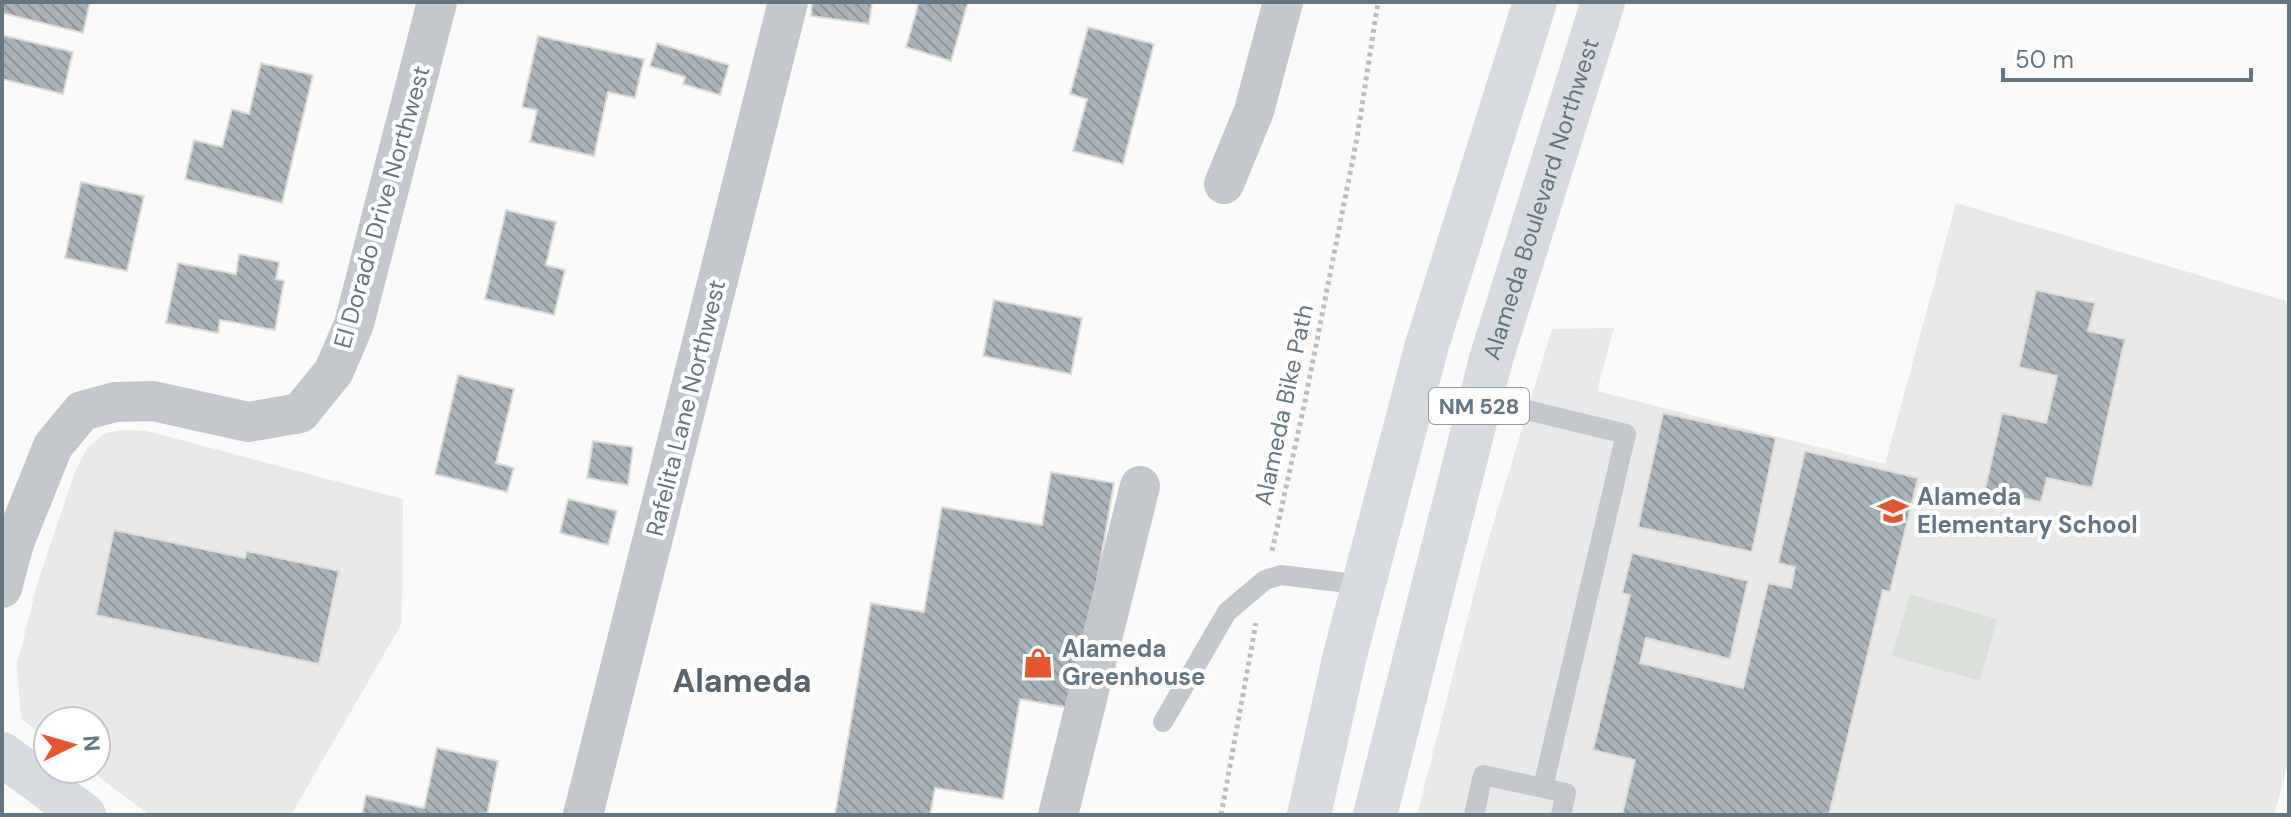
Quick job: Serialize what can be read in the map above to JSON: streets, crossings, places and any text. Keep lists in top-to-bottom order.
{
  "streets": {
    "main road": ["Alameda Boulevard Northwest", "NM 528"],
    "street": ["El Dorado Drive Northwest", "Rafelita Lane Northwest"],
    "path": ["Alameda Bike Path"]
  },
  "districts": ["Alameda"],
  "places": {
    "school or university": ["Alameda Elementary School"],
    "shop": ["Alameda Greenhouse"]
  },
  "scale_bar": "50 m",
  "north": "right"
}
